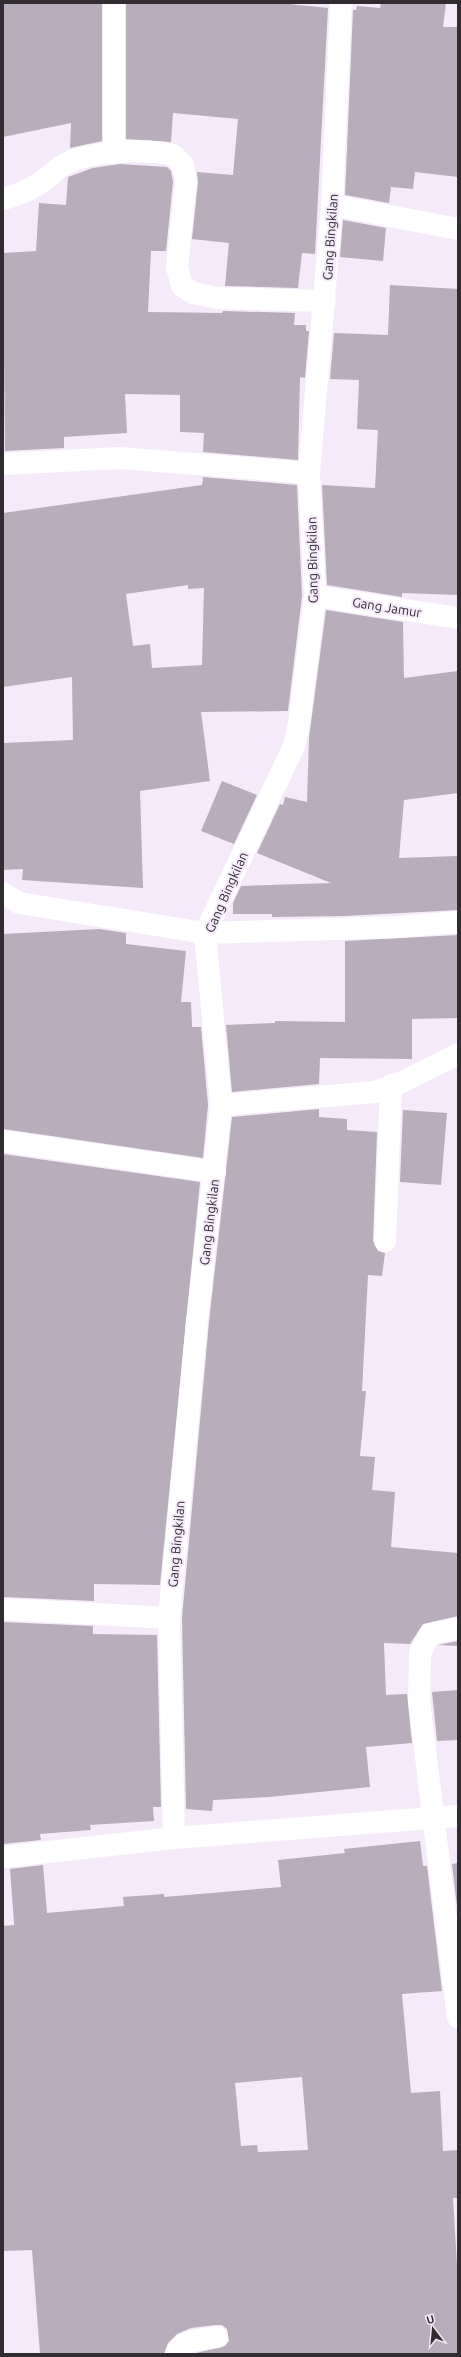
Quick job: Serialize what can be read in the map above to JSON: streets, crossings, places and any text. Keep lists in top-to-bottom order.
{
  "streets": {
    "street": ["Gang Bingkilan", "Gang Jamur"]
  },
  "crossings": [
    ["Gang Bingkilan", "Gang Jamur"]
  ],
  "north": "top"
}
